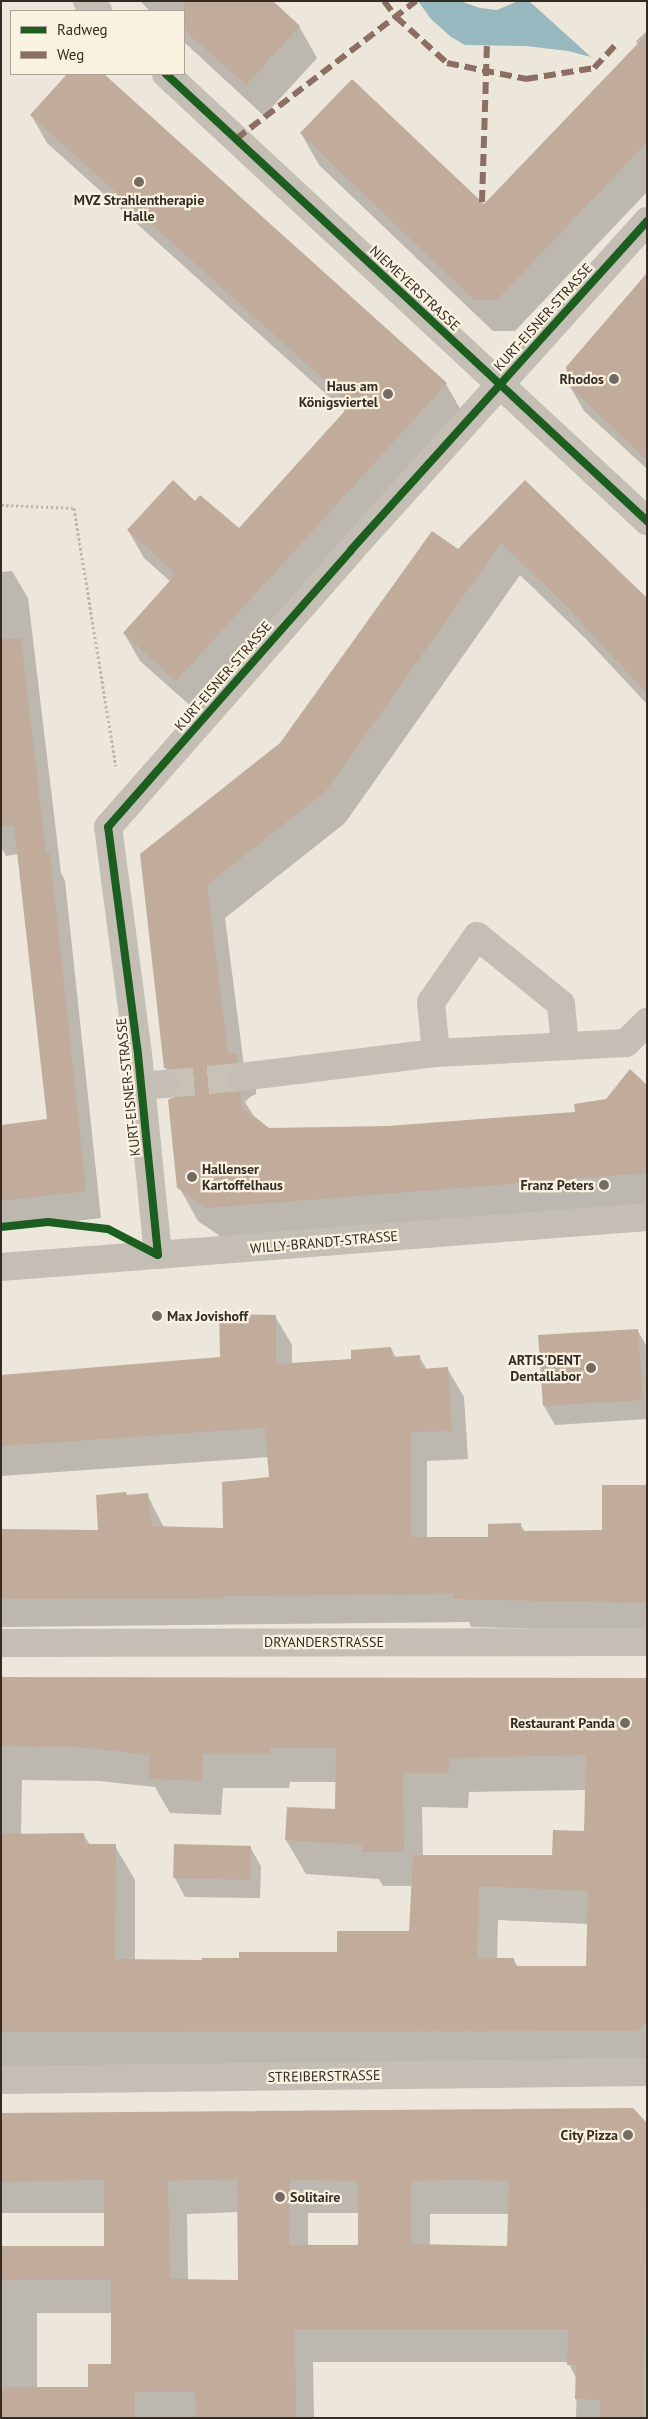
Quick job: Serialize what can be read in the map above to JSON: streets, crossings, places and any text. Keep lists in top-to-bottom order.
{
  "streets": {
    "street": [
      "NIEMEYERSTRASSE",
      "KURT-EISNER-STRASSE",
      "WILLY-BRANDT-STRASSE",
      "DRYANDERSTRASSE",
      "STREIBERSTRASSE"
    ]
  },
  "crossings": [
    ["NIEMEYERSTRASSE", "KURT-EISNER-STRASSE"],
    ["KURT-EISNER-STRASSE", "WILLY-BRANDT-STRASSE"]
  ],
  "places": [
    "MVZ Strahlentherapie Halle",
    "Rhodos",
    "Haus am Königsviertel",
    "Hallenser Kartoffelhaus",
    "Franz Peters",
    "Max Jovishoff",
    "ARTIS'DENT Dentallabor",
    "Restaurant Panda",
    "City Pizza",
    "Solitaire"
  ],
  "legend": ["Radweg", "Weg"]
}
